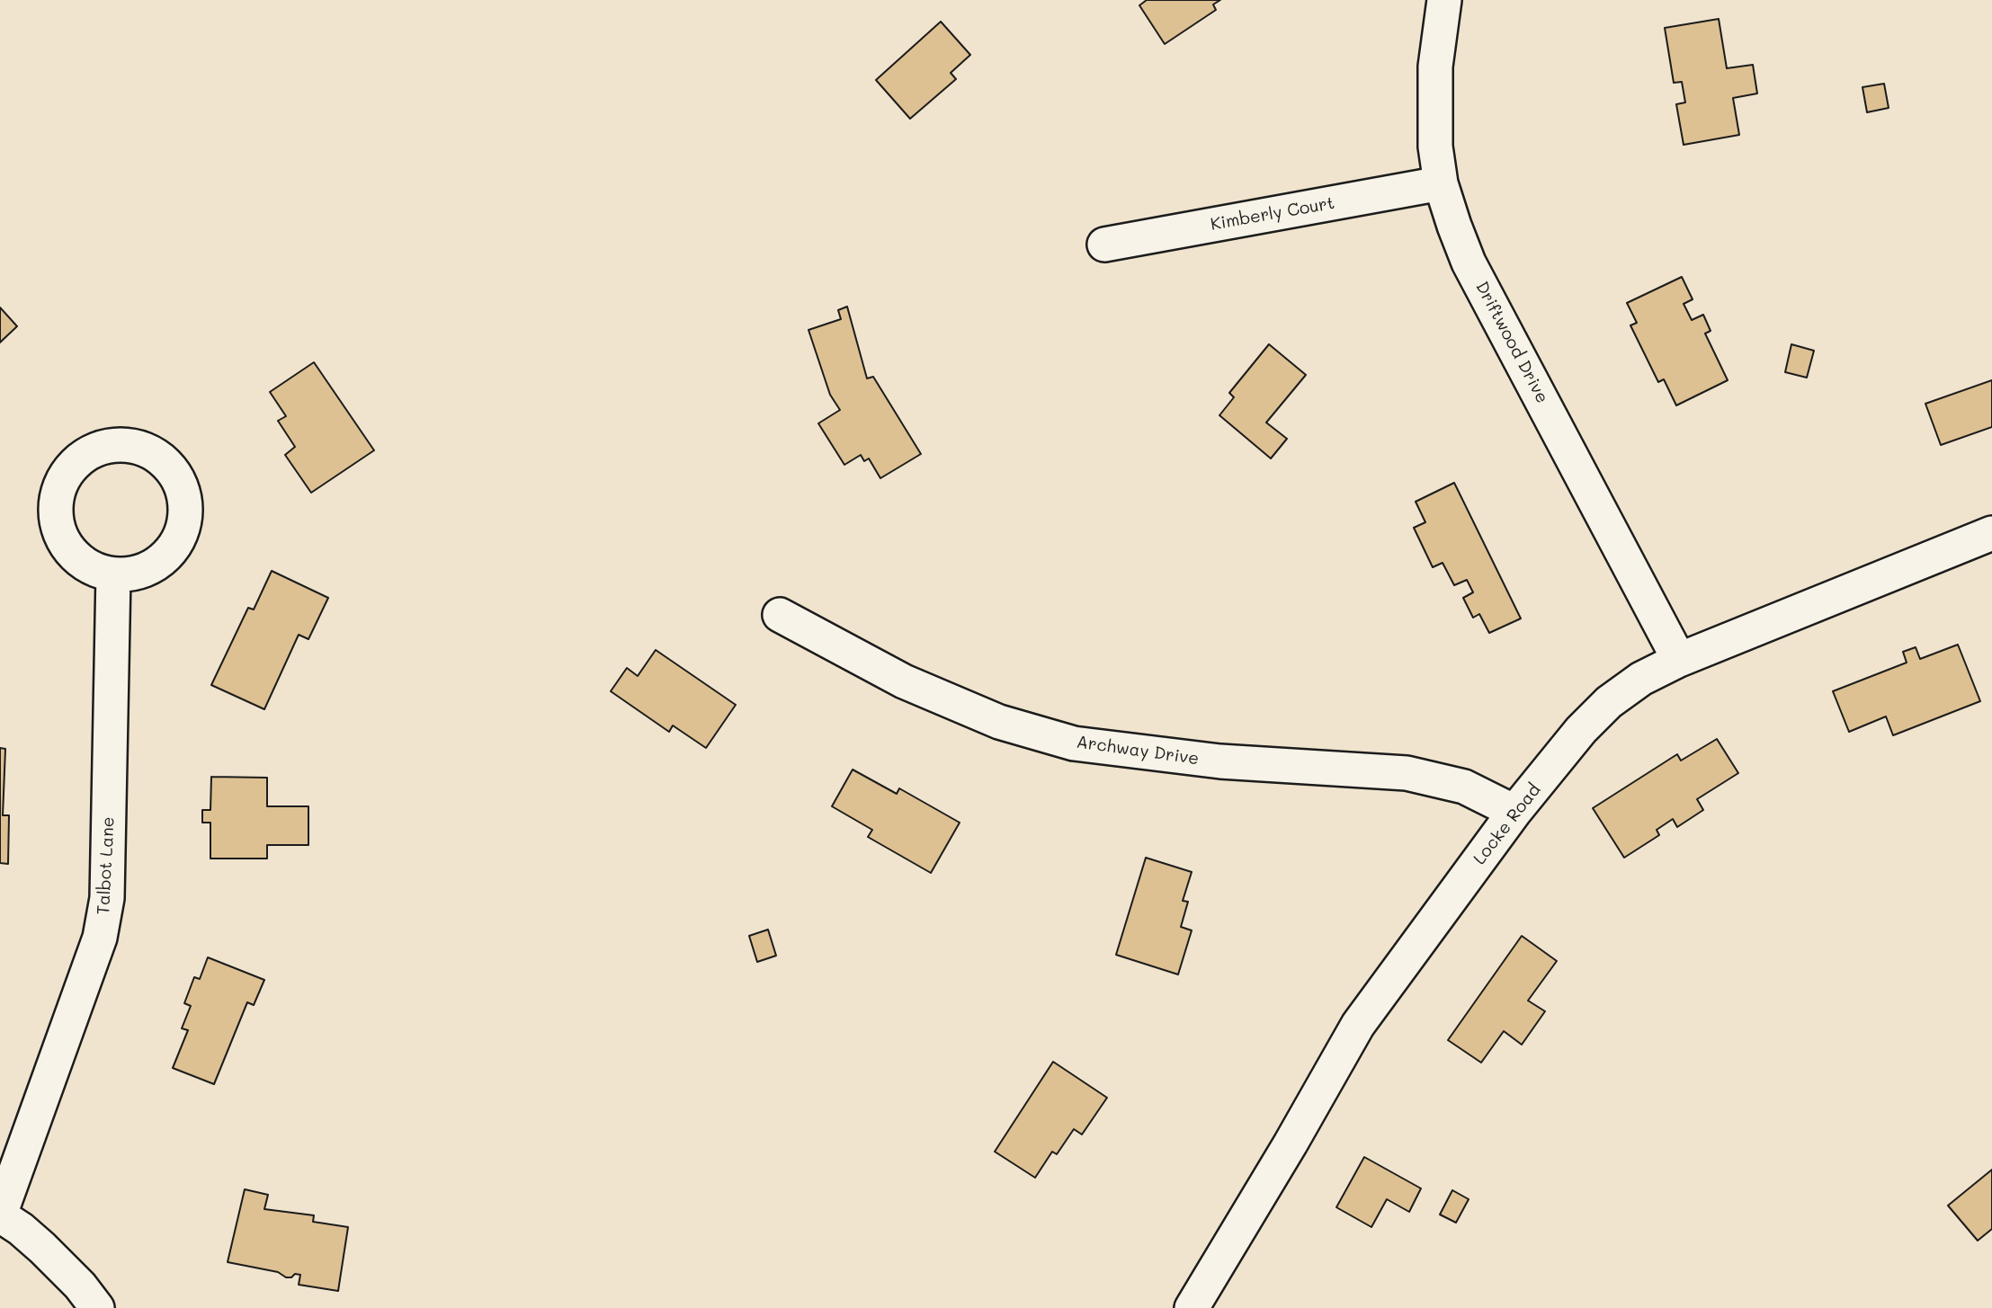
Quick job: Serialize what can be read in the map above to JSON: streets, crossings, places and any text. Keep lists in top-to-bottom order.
{
  "streets": {
    "street": [
      "Kimberly Court",
      "Driftwood Drive",
      "Archway Drive",
      "Locke Road",
      "Talbot Lane"
    ]
  },
  "crossings": [
    ["Kimberly Court", "Driftwood Drive"],
    ["Driftwood Drive", "Locke Road"],
    ["Archway Drive", "Locke Road"]
  ]
}
